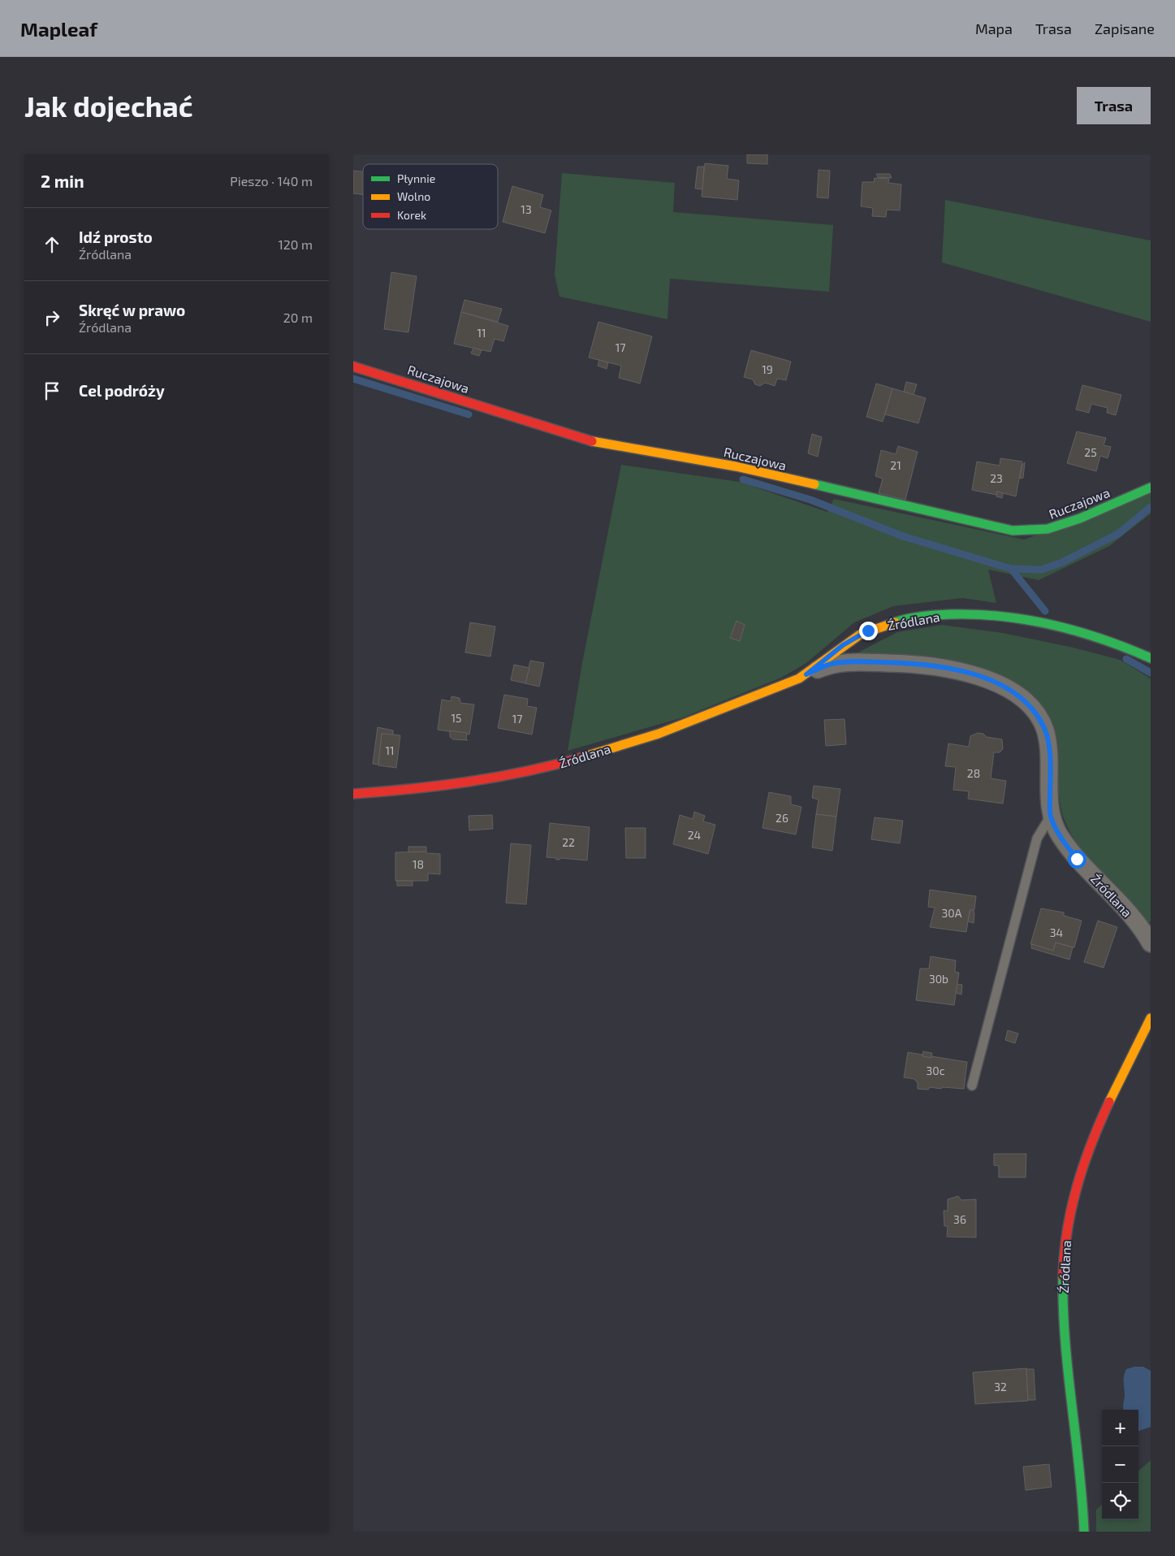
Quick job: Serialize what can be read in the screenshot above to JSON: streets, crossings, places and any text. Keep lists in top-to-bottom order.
{
  "streets": {
    "street": ["Ruczajowa", "Źródlana"]
  },
  "house_numbers": [
    "13",
    "11",
    "17",
    "19",
    "25",
    "21",
    "23",
    "15",
    "17",
    "11",
    "28",
    "26",
    "24",
    "22",
    "18",
    "30A",
    "34",
    "30b",
    "30c",
    "36",
    "32"
  ],
  "legend": ["Płynnie", "Wolno", "Korek"],
  "page": {
    "header": "Mapleaf",
    "nav": ["Mapa", "Trasa", "Zapisane"],
    "buttons": "Trasa",
    "title": "Jak dojechać",
    "heading": ["2 min", "Pieszo · 140 m"],
    "list": [
      ["Idź prosto", "Źródlana", "120 m"],
      ["Skręć w prawo", "Źródlana", "20 m"],
      "Cel podróży"
    ],
    "map_buttons": ["+", "−"]
  }
}
